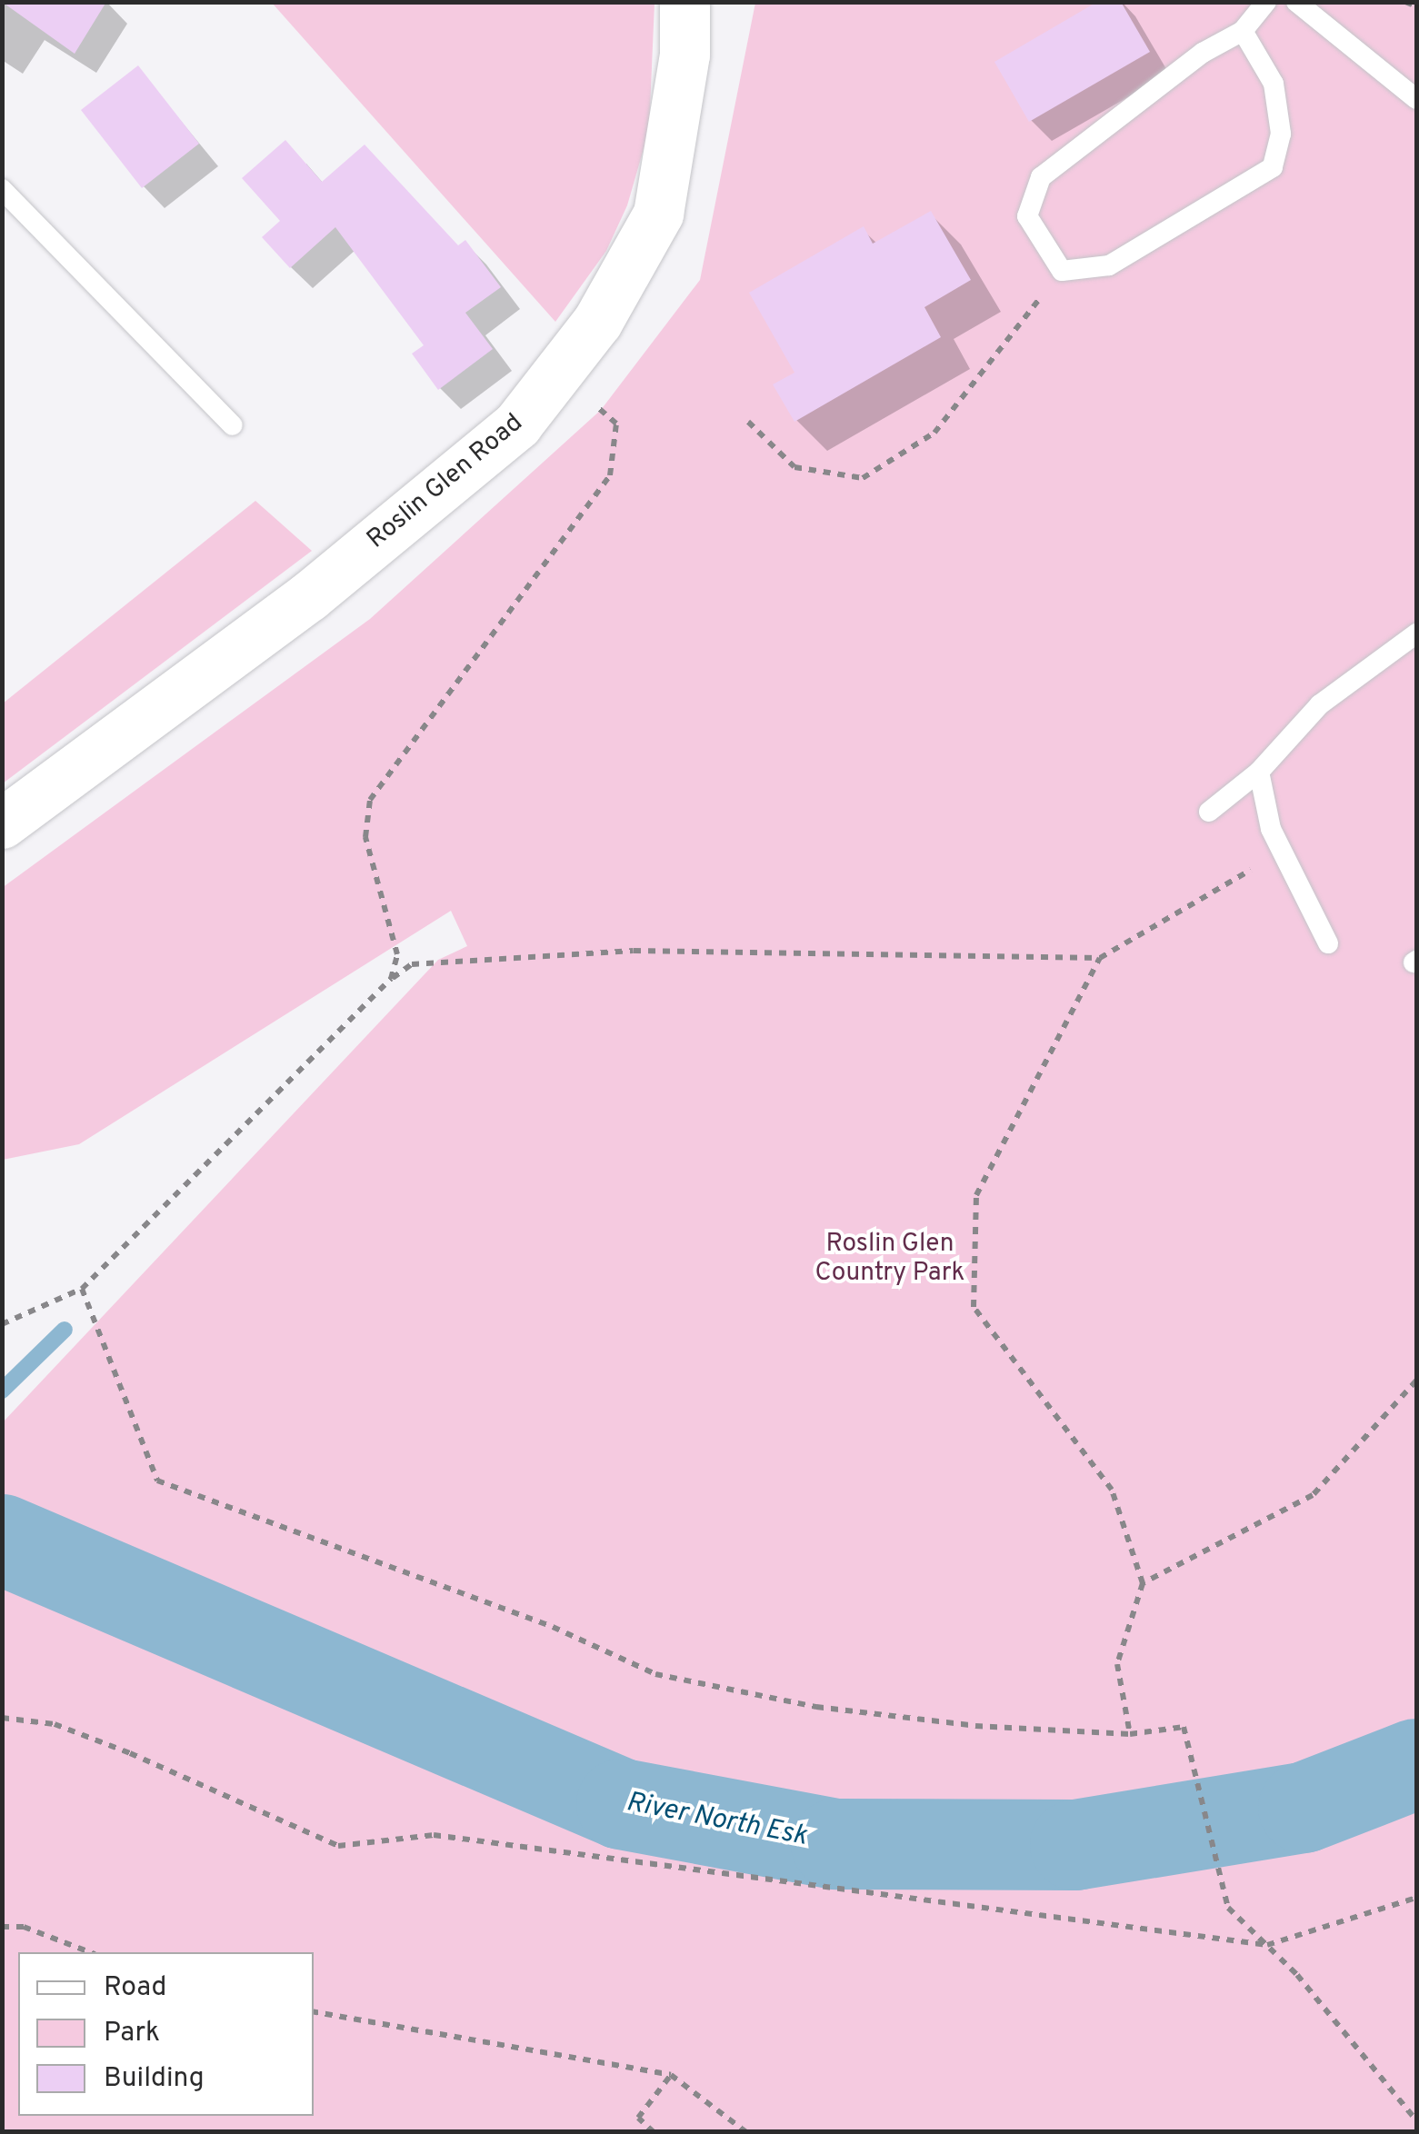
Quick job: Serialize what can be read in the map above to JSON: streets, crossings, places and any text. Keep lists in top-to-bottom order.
{
  "streets": {
    "main road": ["Roslin Glen Road"]
  },
  "water": ["River North Esk"],
  "parks": ["Roslin Glen Country Park"],
  "legend": ["Road", "Park", "Building"]
}
